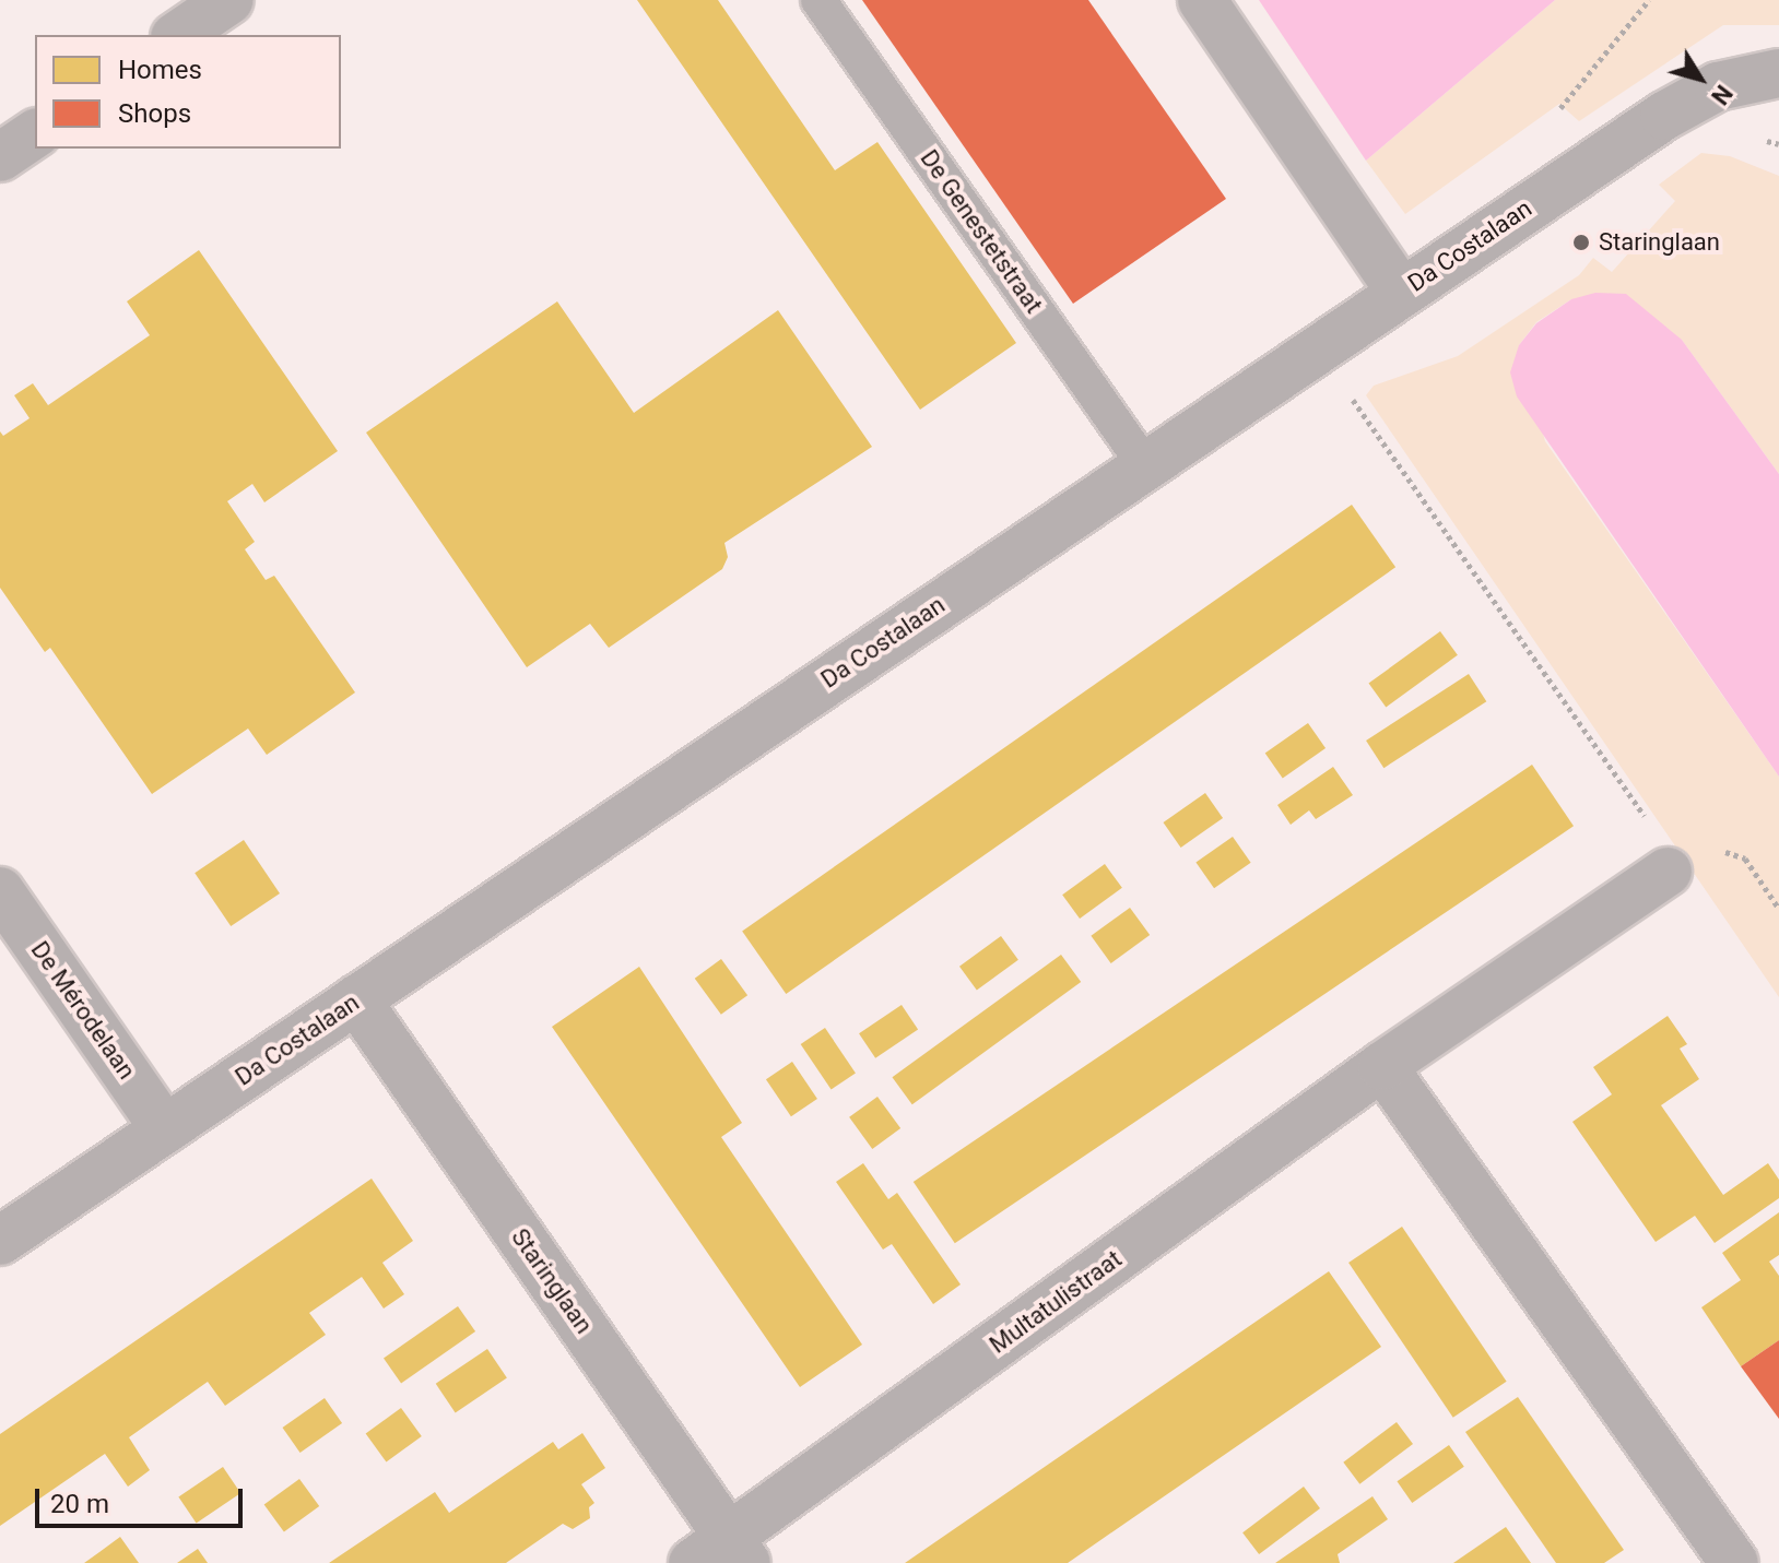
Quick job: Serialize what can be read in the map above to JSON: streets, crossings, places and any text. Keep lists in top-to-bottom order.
{
  "streets": {
    "street": [
      "Da Costalaan",
      "De Mérodelaan",
      "Staringlaan",
      "Multatulistraat"
    ],
    "lane": ["De Genestetstraat"]
  },
  "crossings": [
    ["De Genestetstraat", "Da Costalaan"],
    ["Da Costalaan", "De Mérodelaan"],
    ["Da Costalaan", "Staringlaan"],
    ["Staringlaan", "Multatulistraat"]
  ],
  "places": ["Staringlaan"],
  "legend": ["Homes", "Shops"],
  "scale_bar": "20 m",
  "north": "bottom right"
}
